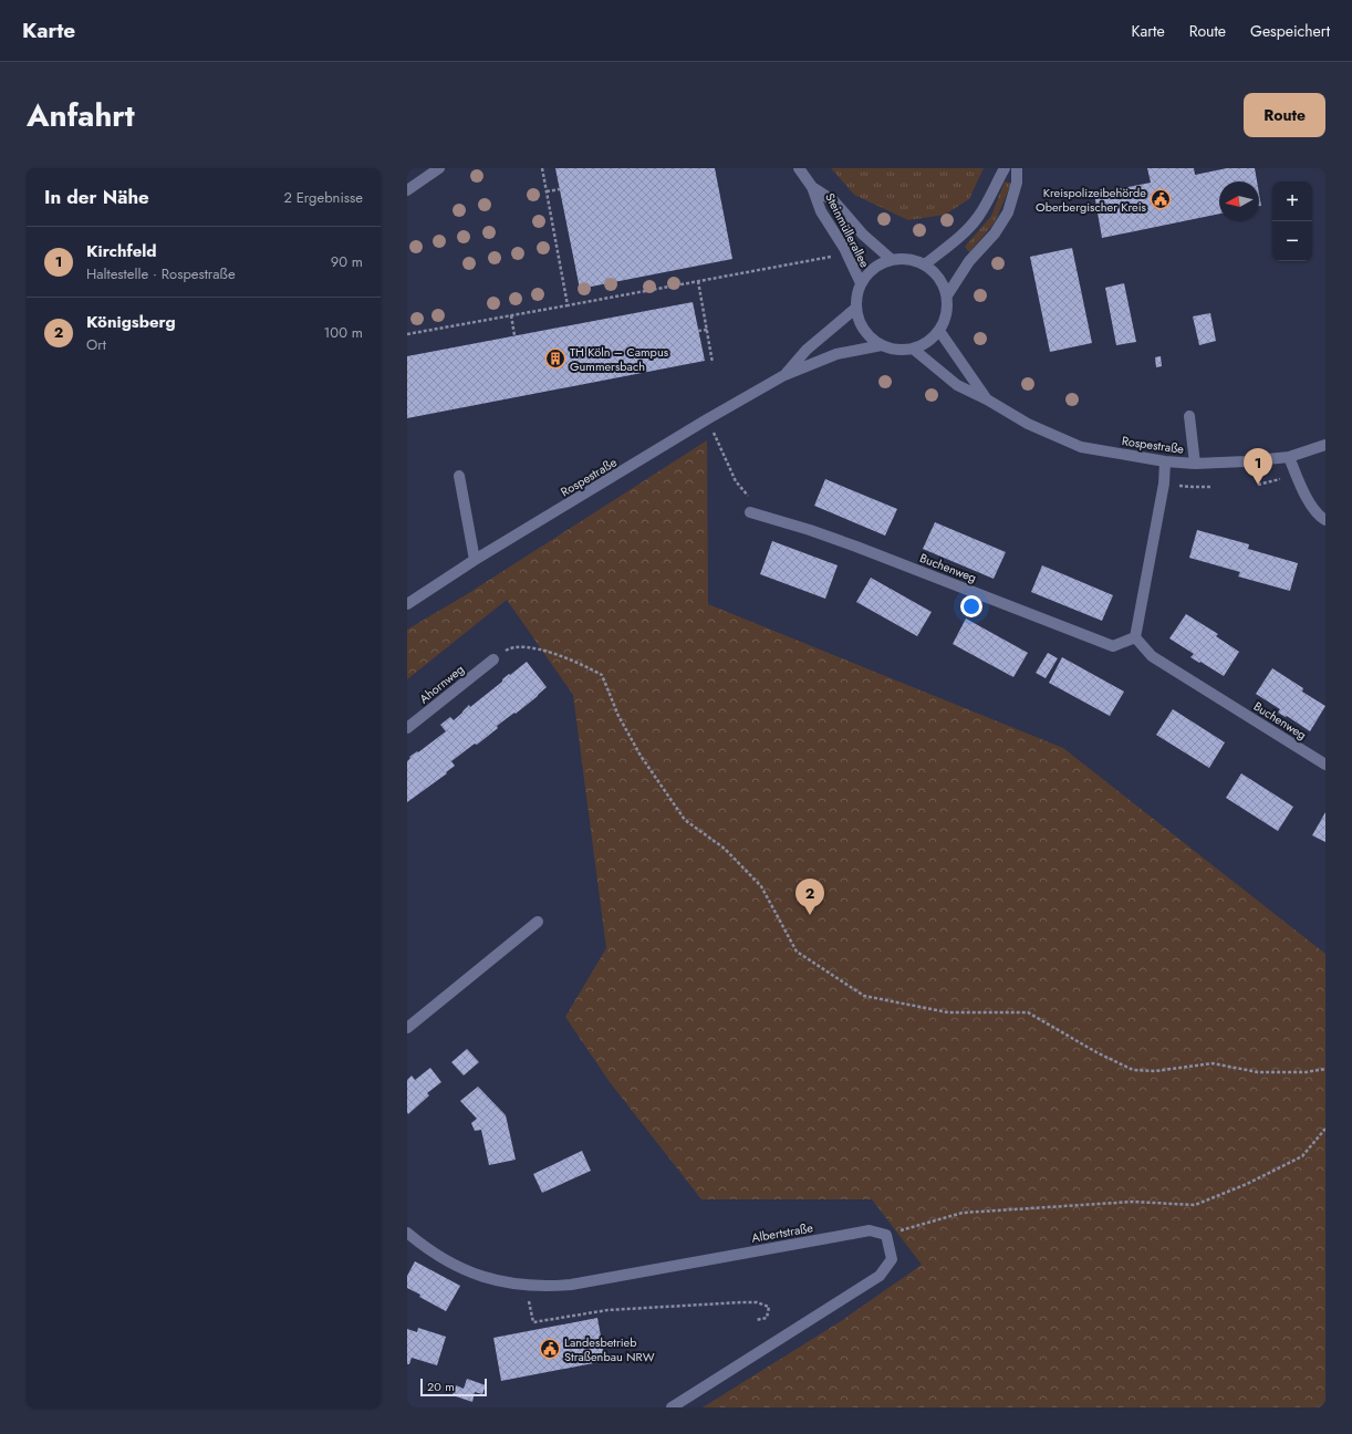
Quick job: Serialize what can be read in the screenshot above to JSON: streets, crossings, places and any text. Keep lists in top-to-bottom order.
{
  "streets": {
    "street": [
      "Steinmüllerallee",
      "Rospestraße",
      "Buchenweg",
      "Ahornweg",
      "Albertstraße"
    ]
  },
  "crossings": [
    ["Steinmüllerallee", "Rospestraße"]
  ],
  "places": {
    "public building": ["Kreispolizeibehörde Oberbergischer Kreis", "Landesbetrieb Straßenbau NRW"],
    "building": ["TH Köln – Campus Gummersbach"]
  },
  "scale_bar": "20 m",
  "north": "left",
  "page": {
    "header": "Karte",
    "nav": ["Karte", "Route", "Gespeichert"],
    "title": "Anfahrt",
    "buttons": "Route",
    "heading": ["In der Nähe", "2 Ergebnisse"],
    "map_buttons": ["+", "−"],
    "list": [
      {
        "mark": "1",
        "name": "Kirchfeld",
        "note": "Haltestelle · Rospestraße",
        "value": "90 m"
      },
      {
        "mark": "2",
        "name": "Königsberg",
        "note": "Ort",
        "value": "100 m"
      }
    ],
    "pins": ["1", "2"],
    "scale": "20 m"
  }
}
